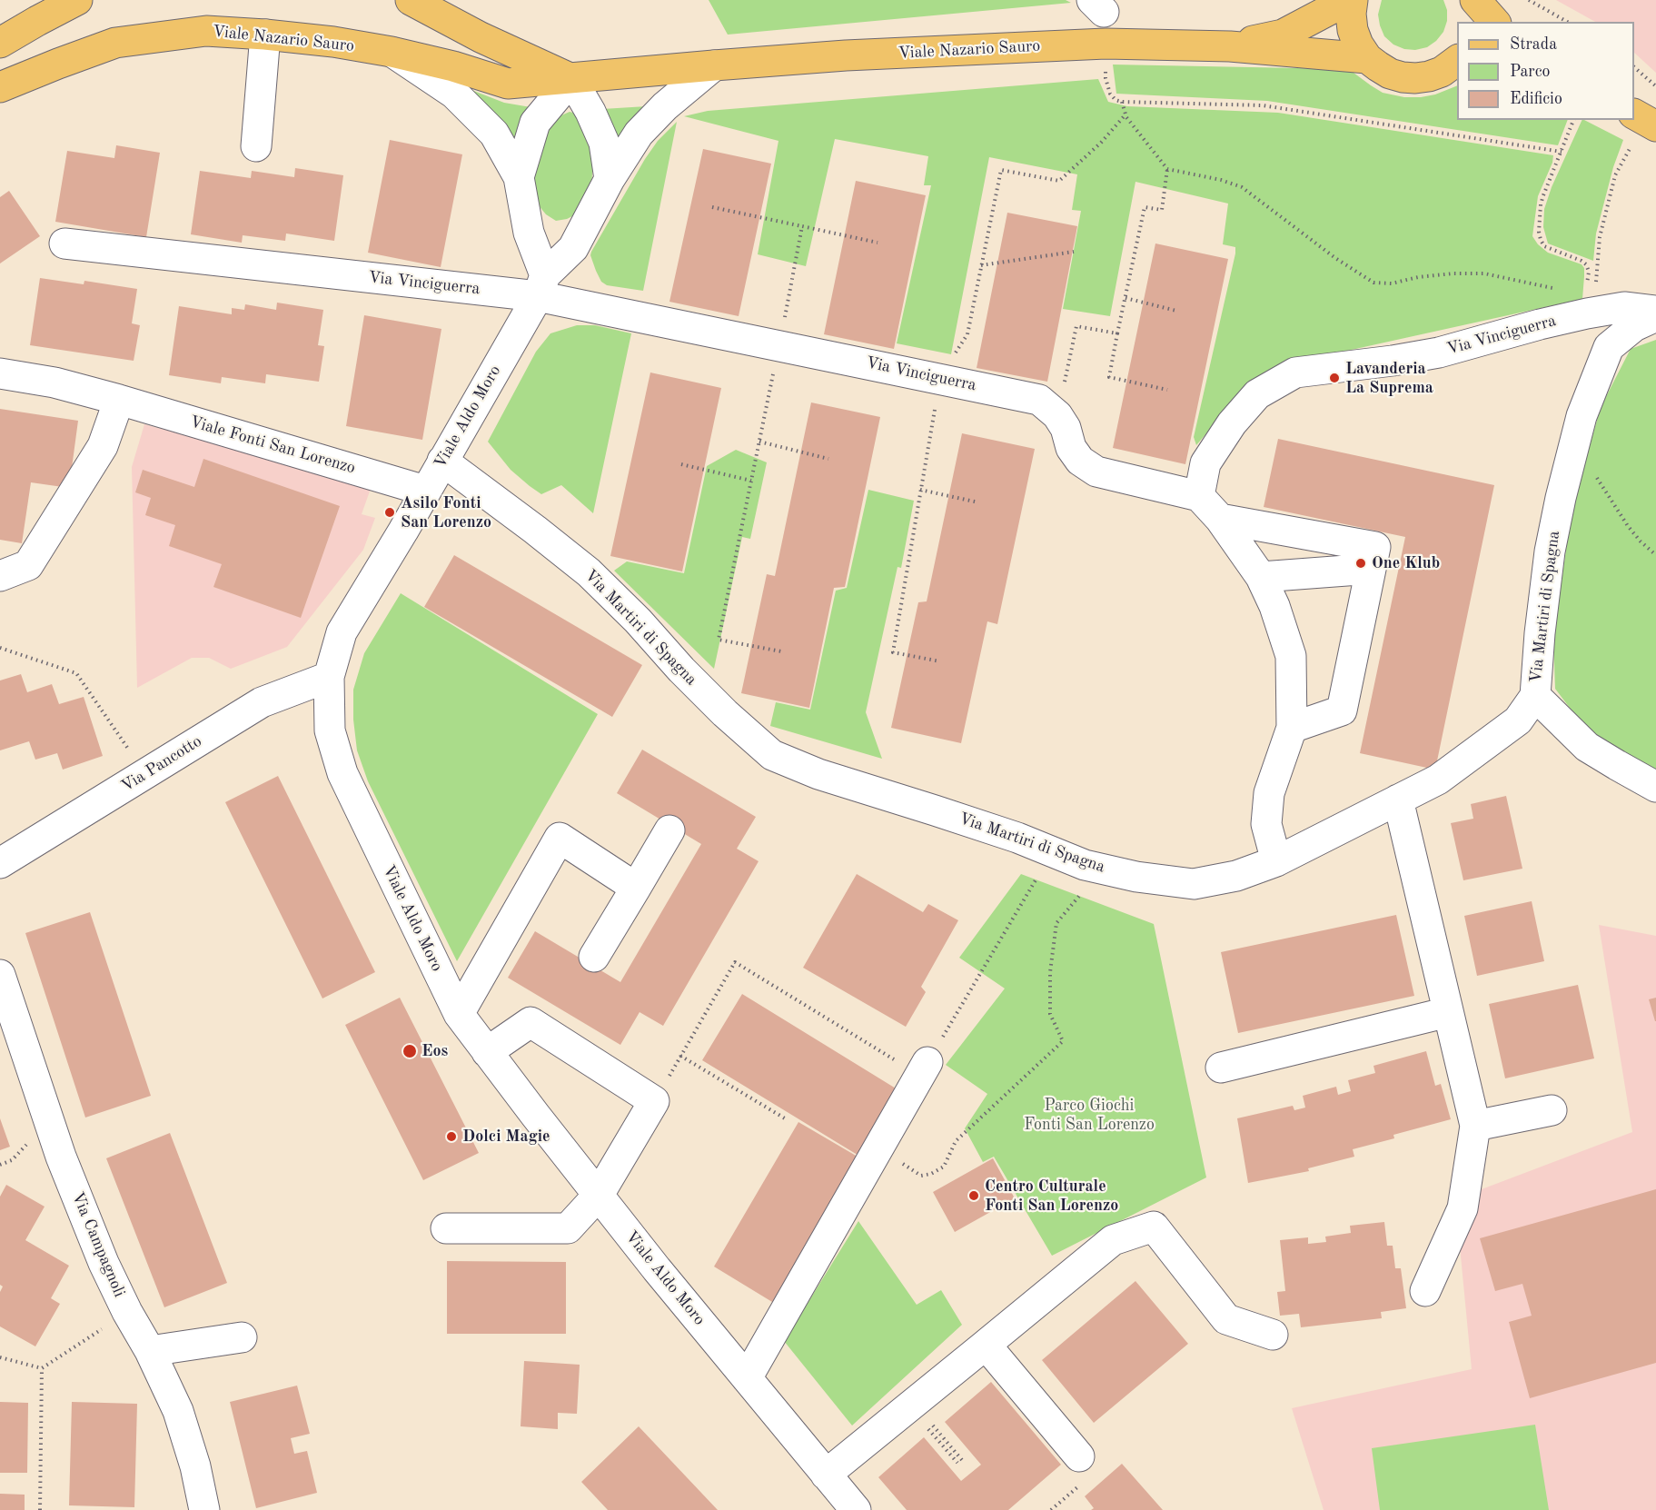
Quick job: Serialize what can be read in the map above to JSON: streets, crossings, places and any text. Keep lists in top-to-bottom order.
{
  "streets": {
    "main road": ["Viale Nazario Sauro"],
    "street": [
      "Via Vinciguerra",
      "Viale Aldo Moro",
      "Viale Fonti San Lorenzo",
      "Via Martiri di Spagna",
      "Via Pancotto",
      "Via Campagnoli"
    ]
  },
  "crossings": [
    ["Viale Nazario Sauro", "Viale Aldo Moro"],
    ["Via Vinciguerra", "Viale Aldo Moro"],
    ["Viale Aldo Moro", "Viale Fonti San Lorenzo"],
    ["Viale Aldo Moro", "Via Martiri di Spagna"],
    ["Viale Aldo Moro", "Via Pancotto"]
  ],
  "parks": ["Parco Giochi Fonti San Lorenzo"],
  "places": [
    "Lavanderia La Suprema",
    "Asilo Fonti San Lorenzo",
    "One Klub",
    "Eos",
    "Dolci Magie",
    "Centro Culturale Fonti San Lorenzo"
  ],
  "legend": ["Strada", "Parco", "Edificio"]
}
